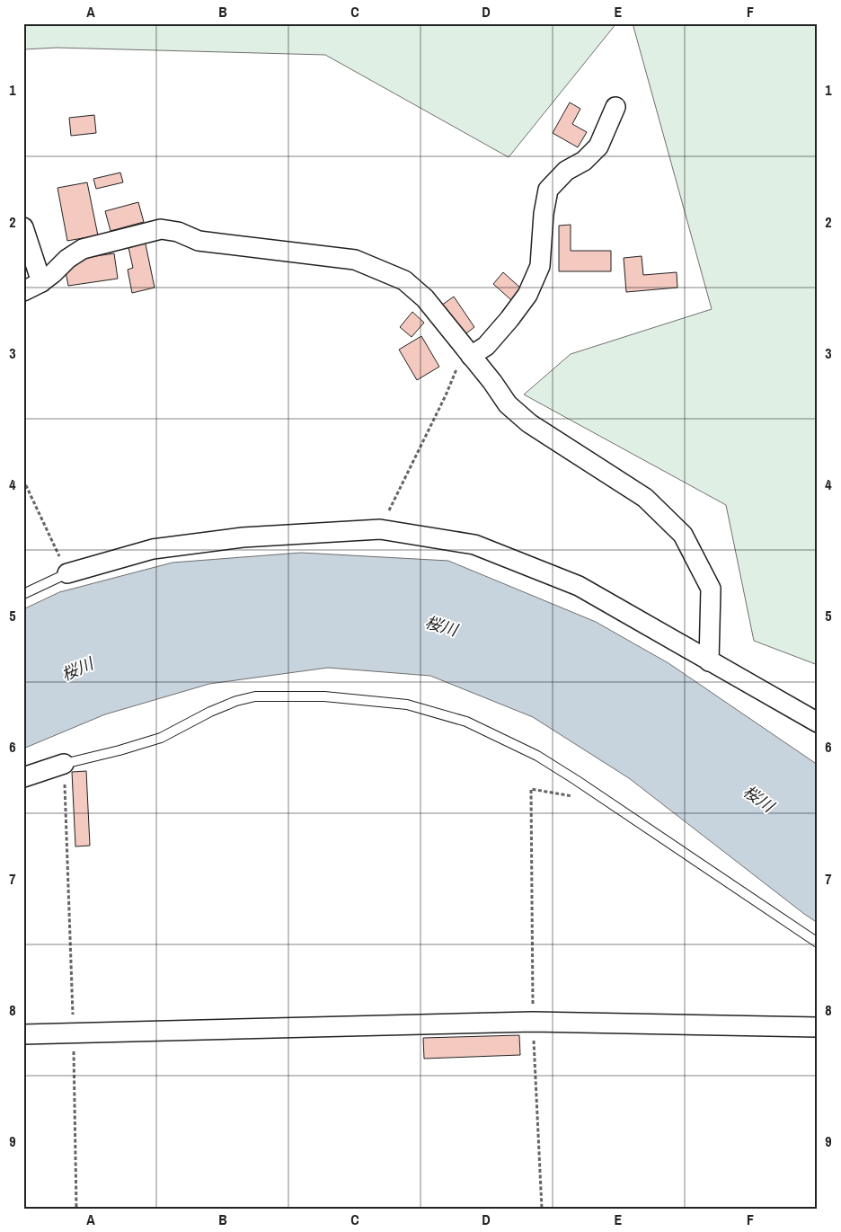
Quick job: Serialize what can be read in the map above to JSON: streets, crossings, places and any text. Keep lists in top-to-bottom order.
{
  "water": ["桜川"],
  "grid": {
    "columns": [
      "A",
      "B",
      "C",
      "D",
      "E",
      "F"
    ],
    "rows": [
      "1",
      "2",
      "3",
      "4",
      "5",
      "6",
      "7",
      "8",
      "9"
    ]
  }
}
